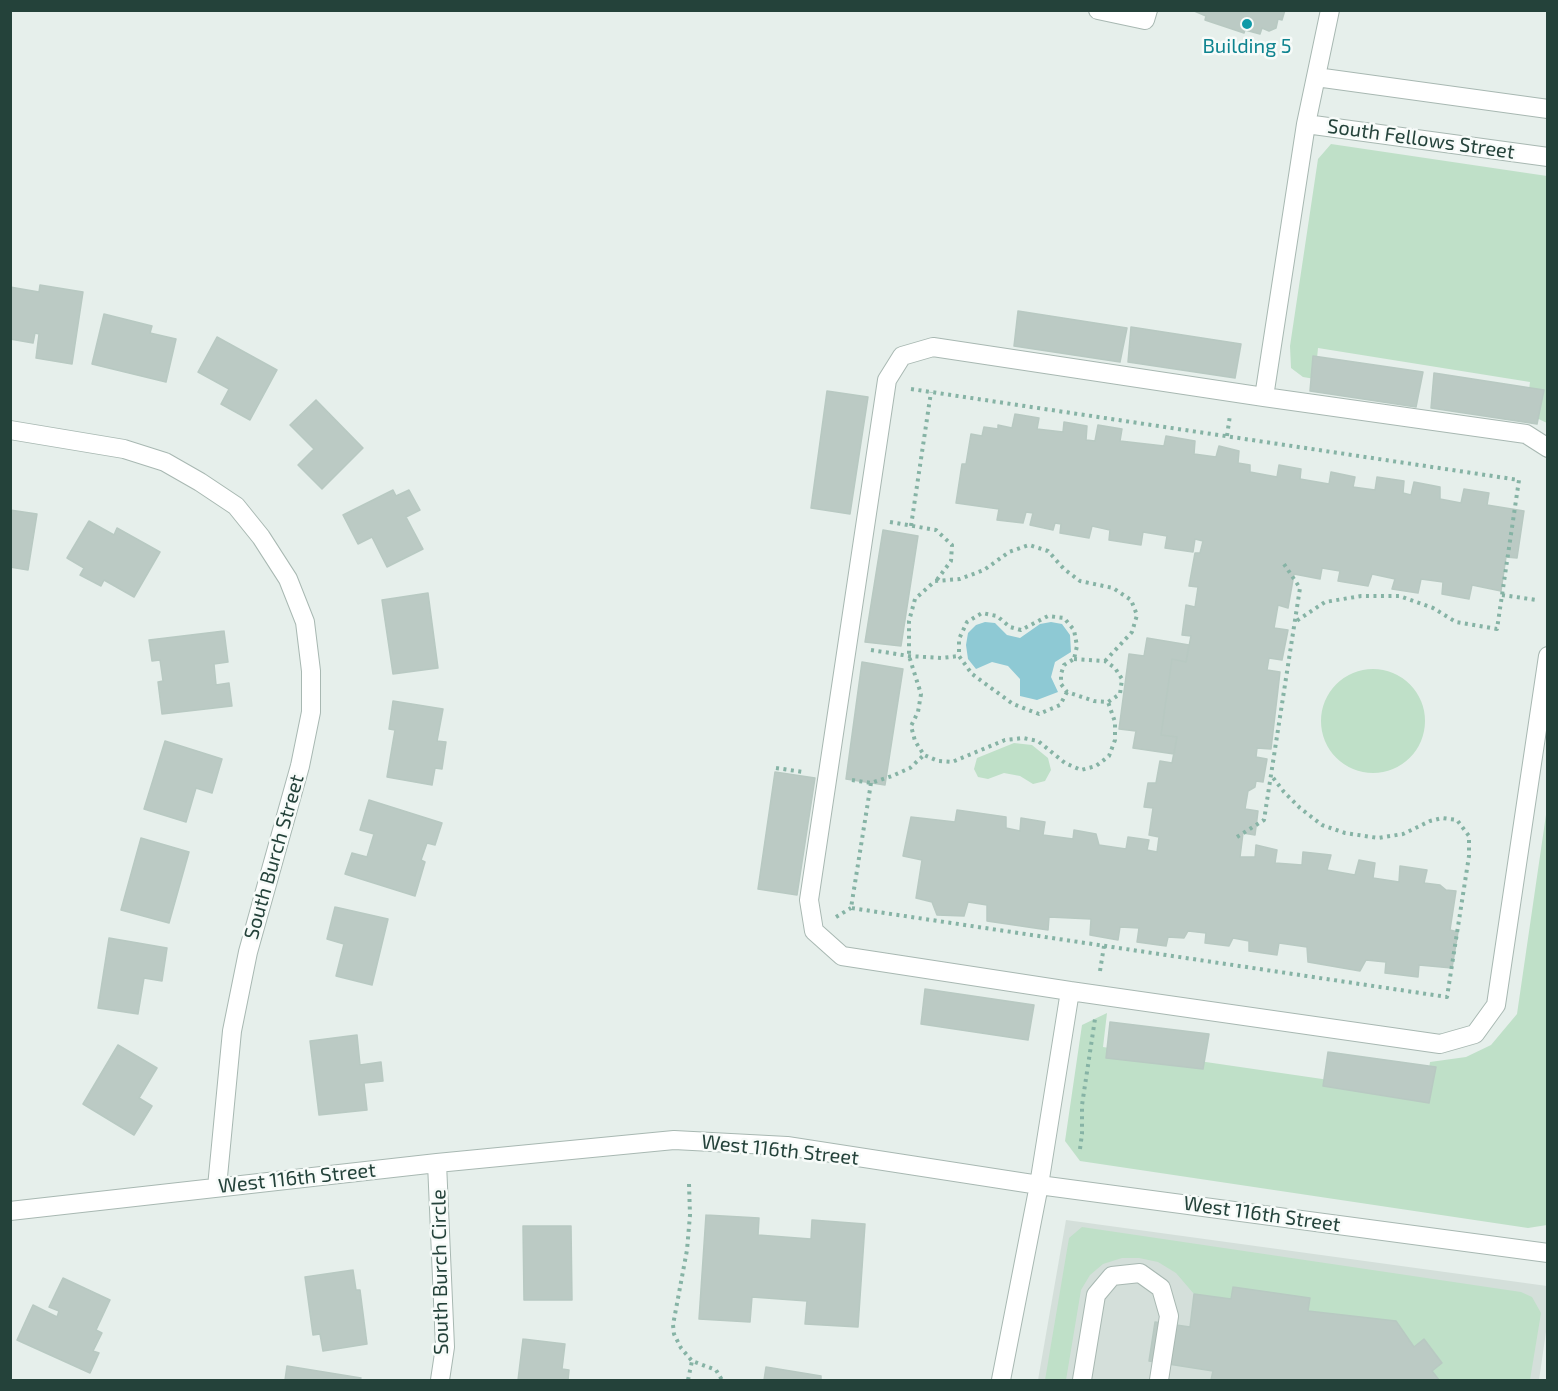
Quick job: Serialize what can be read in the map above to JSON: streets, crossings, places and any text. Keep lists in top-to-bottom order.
{
  "streets": {
    "street": [
      "South Fellows Street",
      "South Burch Street",
      "West 116th Street",
      "South Burch Circle"
    ]
  },
  "crossings": [
    ["South Burch Street", "West 116th Street"],
    ["West 116th Street", "South Burch Circle"]
  ],
  "places": ["Building 5"]
}
